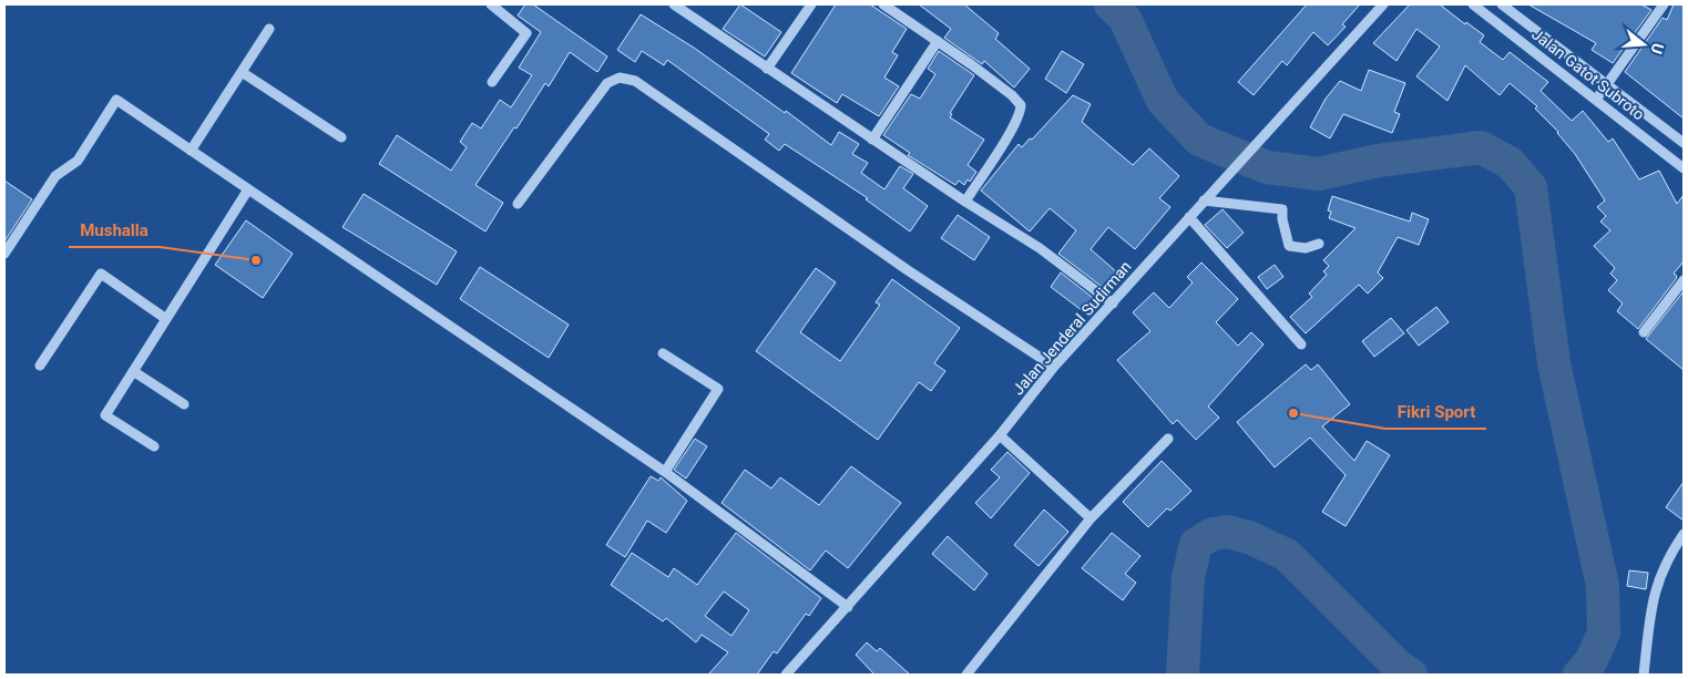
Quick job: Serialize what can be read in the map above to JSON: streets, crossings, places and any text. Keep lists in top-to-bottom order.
{
  "streets": {
    "street": ["Jalan Gatot Subroto", "Jalan Jenderal Sudirman"]
  },
  "places": ["Mushalla", "Fikri Sport"],
  "north": "right"
}
